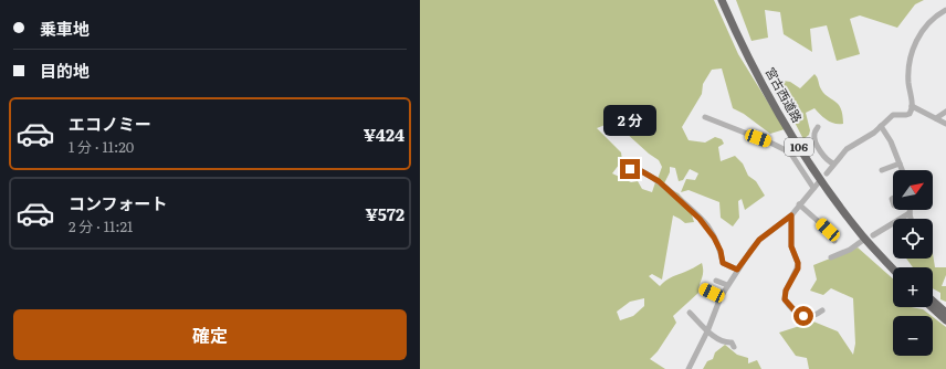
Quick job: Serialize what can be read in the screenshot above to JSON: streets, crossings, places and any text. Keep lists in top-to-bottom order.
{
  "streets": {
    "highway": ["宮古西道路", "106"]
  },
  "north": "top right",
  "page": {
    "banner": ["乗車地", "目的地"],
    "list": [
      {
        "name": "エコノミー",
        "note": "1 分 · 11:20",
        "value": "¥424"
      },
      {
        "name": "コンフォート",
        "note": "2 分 · 11:21",
        "value": "¥572"
      }
    ],
    "bubble": "2 分",
    "map_buttons": ["+", "−"],
    "buttons": "確定"
  }
}
